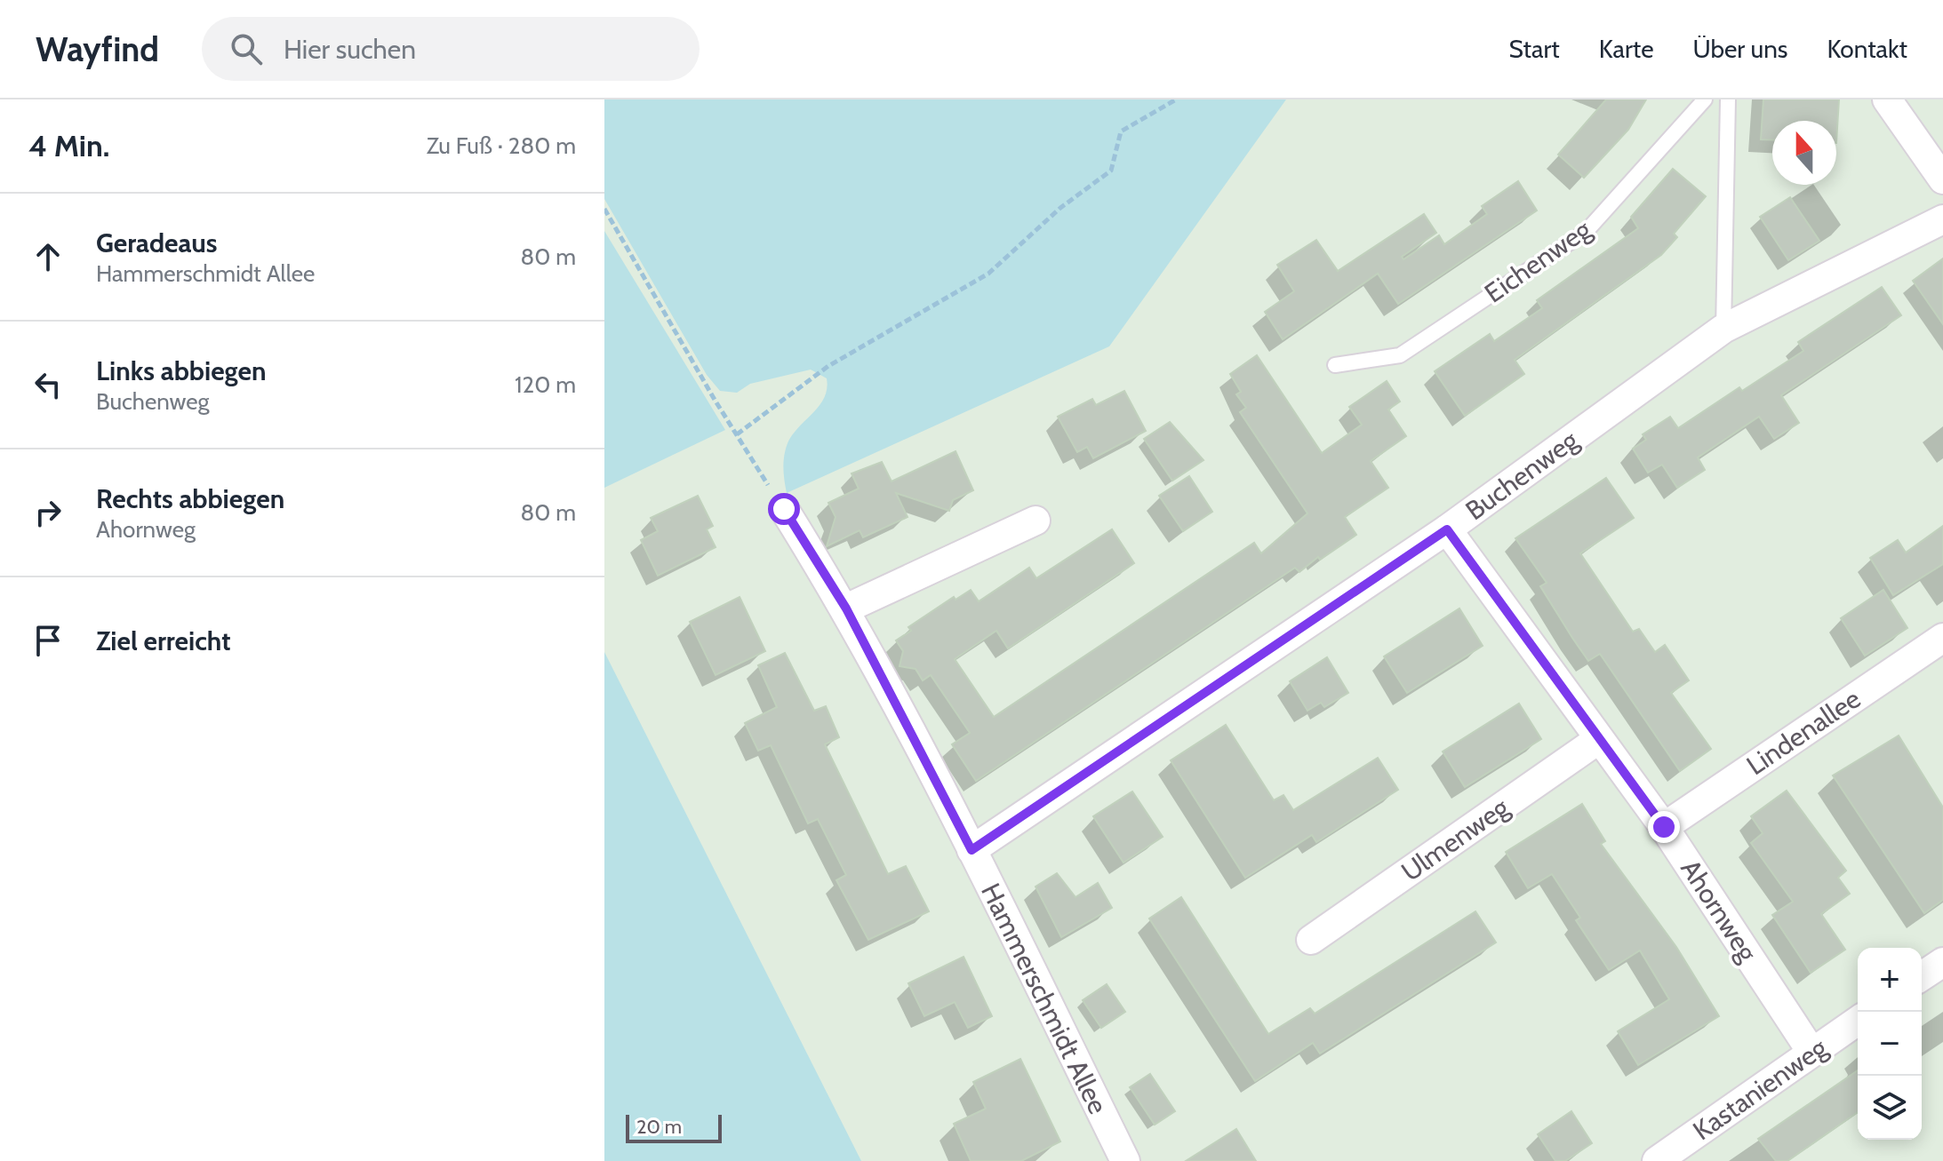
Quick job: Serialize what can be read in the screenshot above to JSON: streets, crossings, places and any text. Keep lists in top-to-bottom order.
{
  "streets": {
    "street": [
      "Buchenweg",
      "Lindenallee",
      "Ulmenweg",
      "Ahornweg",
      "Hammerschmidt Allee",
      "Kastanienweg"
    ],
    "lane": ["Eichenweg"]
  },
  "crossings": [
    ["Buchenweg", "Ahornweg"],
    ["Buchenweg", "Hammerschmidt Allee"],
    ["Lindenallee", "Ahornweg"],
    ["Ulmenweg", "Ahornweg"],
    ["Ahornweg", "Kastanienweg"]
  ],
  "scale_bar": "20 m",
  "north": "top",
  "page": {
    "header": "Wayfind",
    "search": "Hier suchen",
    "nav": [
      "Start",
      "Karte",
      "Über uns",
      "Kontakt"
    ],
    "heading": ["4 Min.", "Zu Fuß · 280 m"],
    "list": [
      ["Geradeaus", "Hammerschmidt Allee", "80 m"],
      ["Links abbiegen", "Buchenweg", "120 m"],
      ["Rechts abbiegen", "Ahornweg", "80 m"],
      "Ziel erreicht"
    ],
    "map_buttons": ["+", "−"],
    "scale": "20 m"
  }
}
